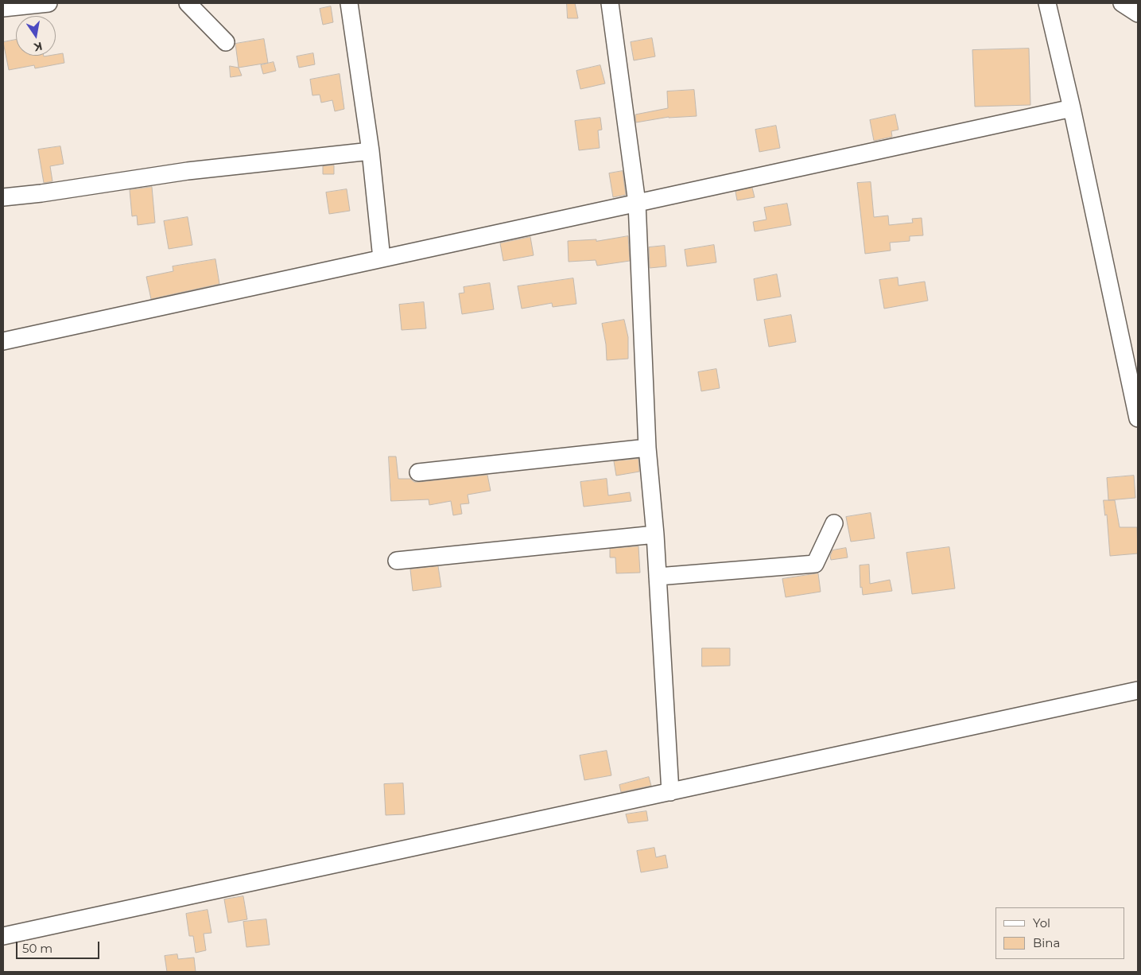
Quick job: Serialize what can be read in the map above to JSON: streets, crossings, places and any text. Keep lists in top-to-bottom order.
{
  "legend": ["Yol", "Bina"],
  "scale_bar": "50 m",
  "north": "bottom"
}
